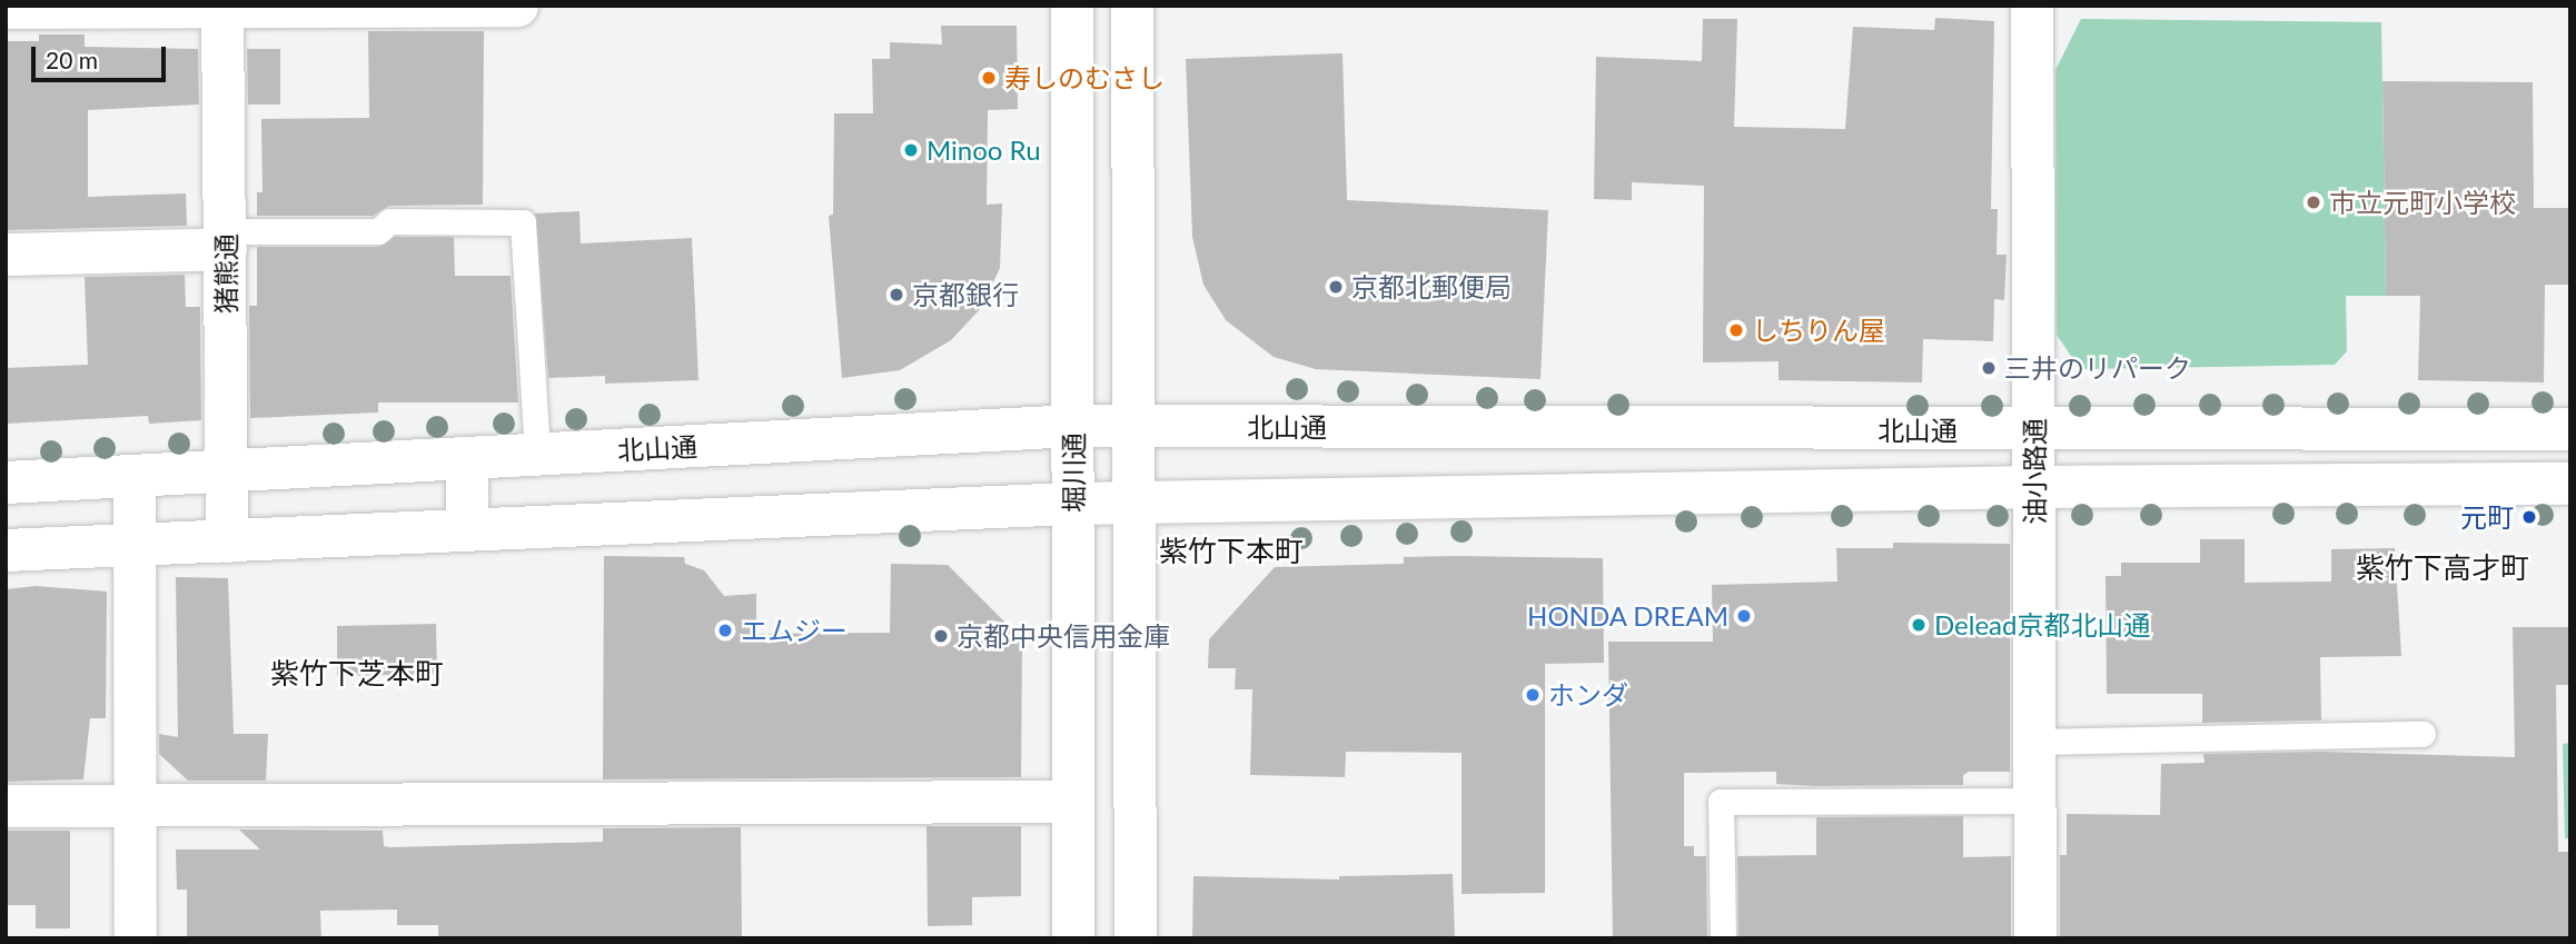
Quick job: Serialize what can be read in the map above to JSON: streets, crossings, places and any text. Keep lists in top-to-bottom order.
{
  "streets": {
    "street": [
      "猪熊通",
      "北山通",
      "油小路通",
      "堀川通"
    ]
  },
  "crossings": [
    ["猪熊通", "北山通"],
    ["北山通", "油小路通"],
    ["北山通", "堀川通"]
  ],
  "districts": ["紫竹下本町", "紫竹下高才町", "紫竹下芝本町"],
  "places": [
    "寿しのむさし",
    "Minoo Ru",
    "市立元町小学校",
    "京都北郵便局",
    "京都銀行",
    "しちりん屋",
    "三井のリパーク",
    "元町",
    "HONDA DREAM",
    "Delead京都北山通",
    "エムジー",
    "京都中央信用金庫",
    "ホンダ"
  ],
  "scale_bar": "20 m"
}
